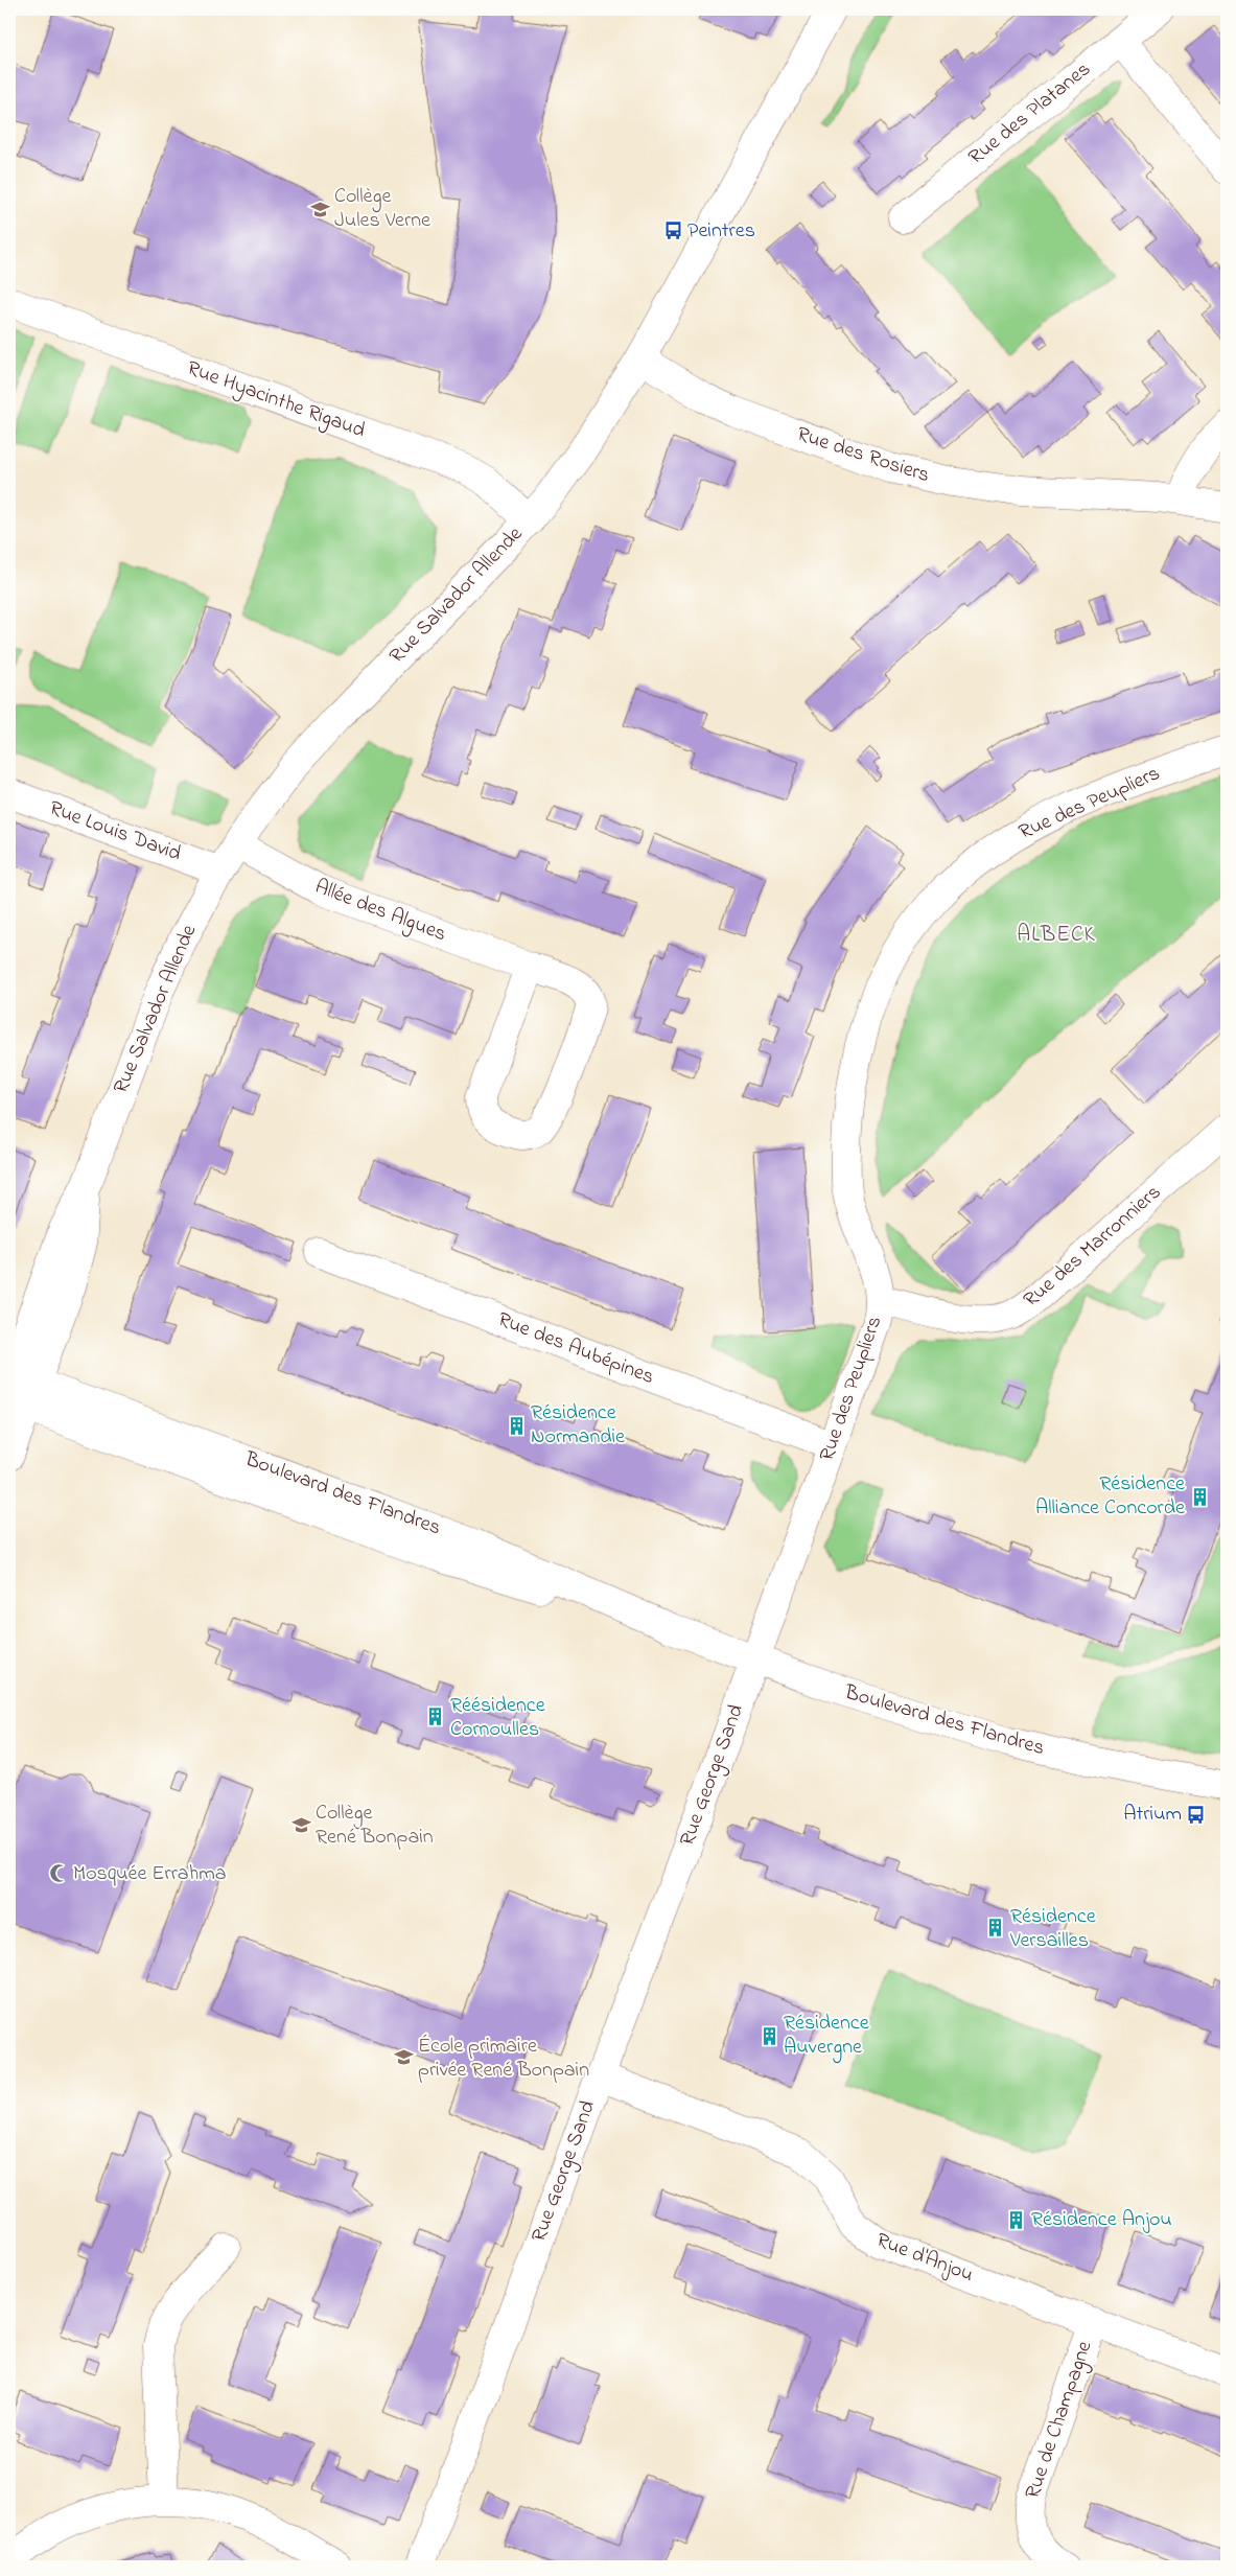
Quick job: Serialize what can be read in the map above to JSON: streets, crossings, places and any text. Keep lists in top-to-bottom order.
{
  "streets": {
    "street": [
      "Rue des Platanes",
      "Rue Hyacinthe Rigaud",
      "Rue des Rosiers",
      "Rue Salvador Allende",
      "Rue des Peupliers",
      "Rue Louis David",
      "Allée des Algues",
      "Rue des Marronniers",
      "Rue des Aubépines",
      "Boulevard des Flandres",
      "Rue George Sand",
      "Rue d'Anjou",
      "Rue de Champagne"
    ]
  },
  "crossings": [
    ["Rue Hyacinthe Rigaud", "Rue Salvador Allende"],
    ["Rue des Rosiers", "Rue Salvador Allende"],
    ["Rue Salvador Allende", "Rue Louis David"],
    ["Rue Salvador Allende", "Allée des Algues"],
    ["Rue Salvador Allende", "Boulevard des Flandres"],
    ["Rue des Peupliers", "Rue des Marronniers"],
    ["Rue des Peupliers", "Rue des Aubépines"],
    ["Rue des Peupliers", "Boulevard des Flandres"],
    ["Rue des Peupliers", "Rue George Sand"],
    ["Boulevard des Flandres", "Rue George Sand"],
    ["Rue George Sand", "Rue d'Anjou"],
    ["Rue d'Anjou", "Rue de Champagne"]
  ],
  "districts": ["ALBECK"],
  "places": {
    "school or university": ["Collège Jules Verne", "Collège René Bonpain", "École primaire privée René Bonpain"],
    "bus stop": ["Peintres", "Atrium"],
    "building": [
      "Résidence Normandie",
      "Résidence Alliance Concorde",
      "Réésidence Cornoulles",
      "Résidence Versailles",
      "Résidence Auvergne",
      "Résidence Anjou"
    ],
    "mosque": ["Mosquée Errahma"]
  }
}
